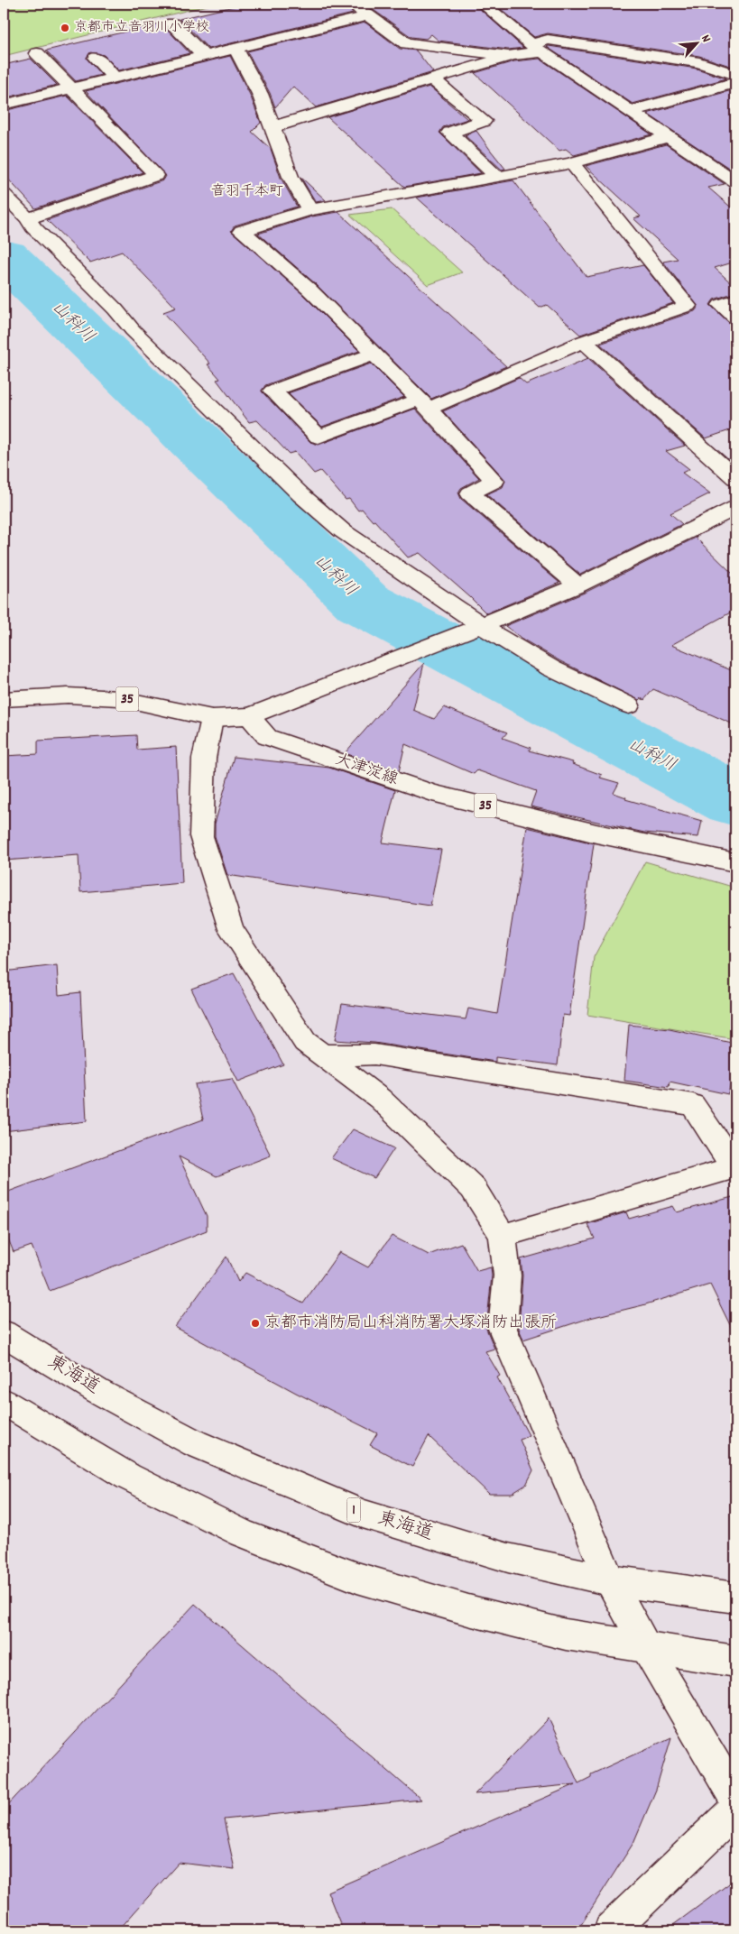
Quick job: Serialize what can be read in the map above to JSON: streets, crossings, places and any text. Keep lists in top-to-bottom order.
{
  "streets": {
    "main road": [
      "35",
      "大津淀線",
      "東海道",
      "1"
    ]
  },
  "crossings": [
    ["35", "大津淀線"]
  ],
  "districts": ["音羽千本町"],
  "water": ["山科川"],
  "places": ["京都市立音羽川小学校", "京都市消防局山科消防署大塚消防出張所"],
  "north": "top right"
}
